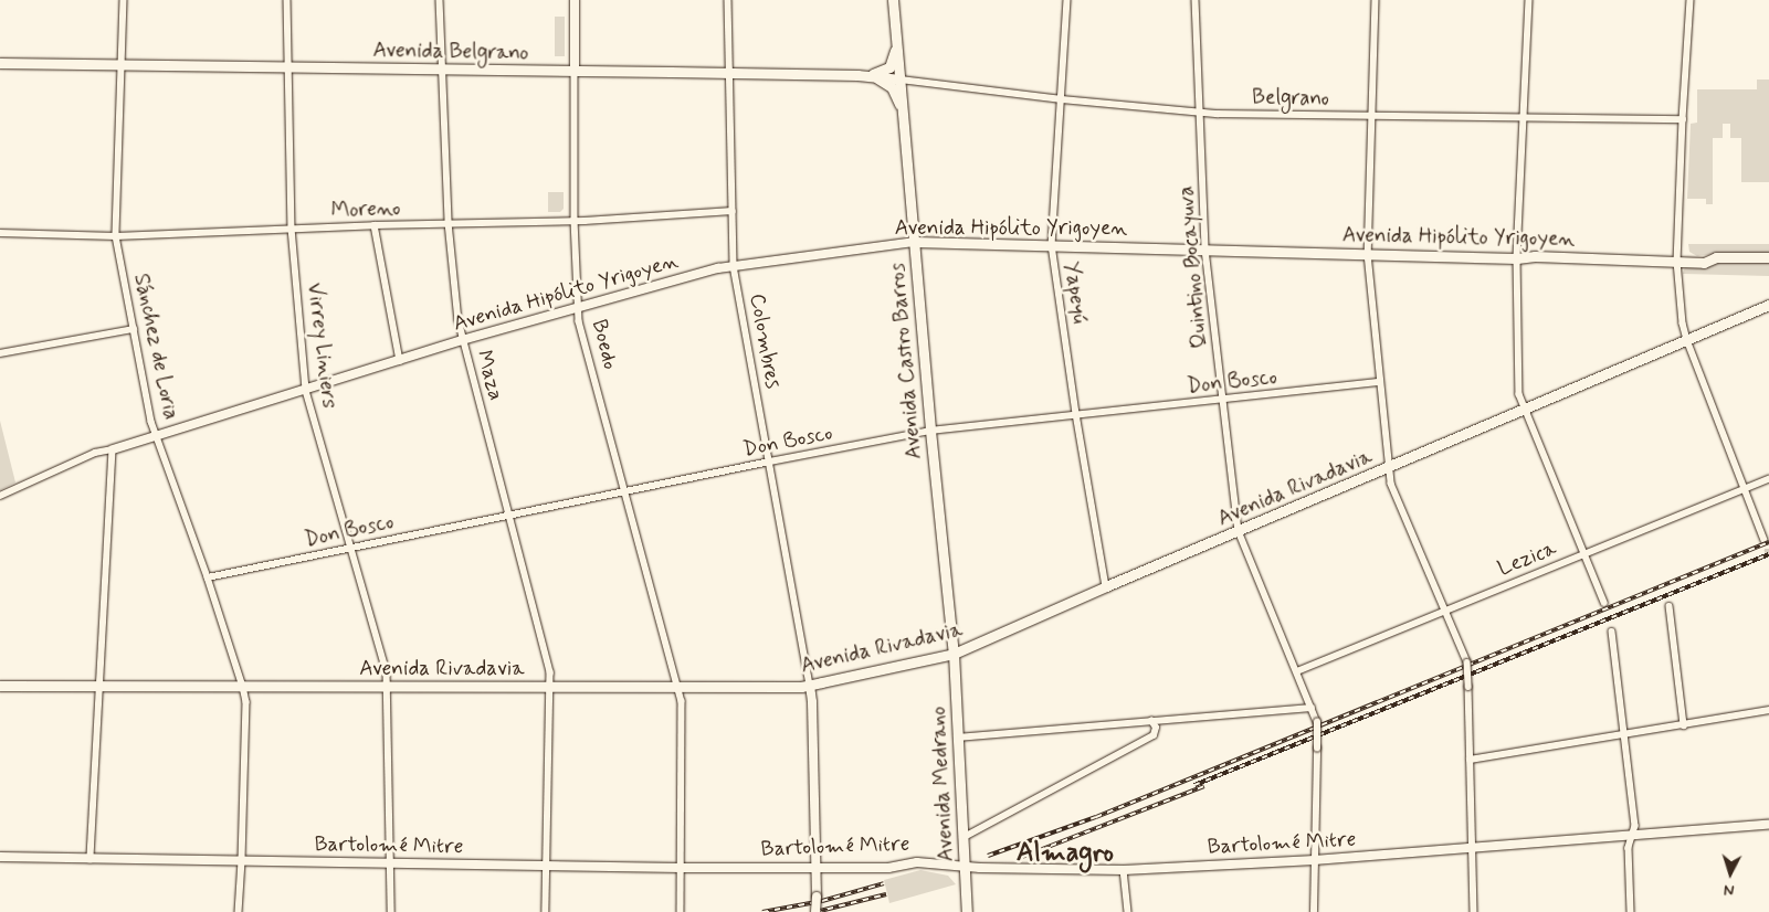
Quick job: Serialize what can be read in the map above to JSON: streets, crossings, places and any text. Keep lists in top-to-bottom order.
{
  "streets": {
    "main road": [
      "Avenida Belgrano",
      "Avenida Hipólito Yrigoyen",
      "Avenida Castro Barros",
      "Avenida Rivadavia",
      "Avenida Medrano"
    ],
    "street": [
      "Belgrano",
      "Moreno",
      "Quintino Bocayuva",
      "Yapeyú",
      "Colombres",
      "Boedo",
      "Virrey Liniers",
      "Sánchez de Loria",
      "Maza",
      "Don Bosco",
      "Lezica",
      "Bartolomé Mitre"
    ]
  },
  "crossings": [
    ["Avenida Belgrano", "Belgrano"],
    ["Avenida Belgrano", "Colombres"],
    ["Avenida Belgrano", "Boedo"],
    ["Avenida Belgrano", "Virrey Liniers"],
    ["Avenida Belgrano", "Sánchez de Loria"],
    ["Avenida Belgrano", "Avenida Castro Barros"],
    ["Avenida Belgrano", "Maza"],
    ["Belgrano", "Quintino Bocayuva"],
    ["Belgrano", "Yapeyú"],
    ["Belgrano", "Avenida Castro Barros"],
    ["Moreno", "Colombres"],
    ["Moreno", "Boedo"],
    ["Moreno", "Virrey Liniers"],
    ["Moreno", "Sánchez de Loria"],
    ["Moreno", "Maza"],
    ["Avenida Hipólito Yrigoyen", "Quintino Bocayuva"],
    ["Avenida Hipólito Yrigoyen", "Yapeyú"],
    ["Avenida Hipólito Yrigoyen", "Colombres"],
    ["Avenida Hipólito Yrigoyen", "Boedo"],
    ["Avenida Hipólito Yrigoyen", "Virrey Liniers"],
    ["Avenida Hipólito Yrigoyen", "Sánchez de Loria"],
    ["Avenida Hipólito Yrigoyen", "Avenida Castro Barros"],
    ["Avenida Hipólito Yrigoyen", "Maza"],
    ["Quintino Bocayuva", "Don Bosco"],
    ["Quintino Bocayuva", "Avenida Rivadavia"],
    ["Quintino Bocayuva", "Lezica"],
    ["Quintino Bocayuva", "Bartolomé Mitre"],
    ["Yapeyú", "Don Bosco"],
    ["Yapeyú", "Avenida Rivadavia"],
    ["Colombres", "Don Bosco"],
    ["Colombres", "Avenida Rivadavia"],
    ["Boedo", "Don Bosco"],
    ["Boedo", "Avenida Rivadavia"],
    ["Boedo", "Bartolomé Mitre"],
    ["Virrey Liniers", "Don Bosco"],
    ["Virrey Liniers", "Avenida Rivadavia"],
    ["Virrey Liniers", "Bartolomé Mitre"],
    ["Sánchez de Loria", "Don Bosco"],
    ["Sánchez de Loria", "Avenida Rivadavia"],
    ["Sánchez de Loria", "Bartolomé Mitre"],
    ["Avenida Castro Barros", "Don Bosco"],
    ["Avenida Castro Barros", "Avenida Rivadavia"],
    ["Avenida Castro Barros", "Avenida Medrano"],
    ["Maza", "Don Bosco"],
    ["Maza", "Avenida Rivadavia"],
    ["Maza", "Bartolomé Mitre"],
    ["Avenida Rivadavia", "Avenida Medrano"],
    ["Avenida Medrano", "Bartolomé Mitre"]
  ],
  "districts": ["Almagro"],
  "north": "bottom"
}
